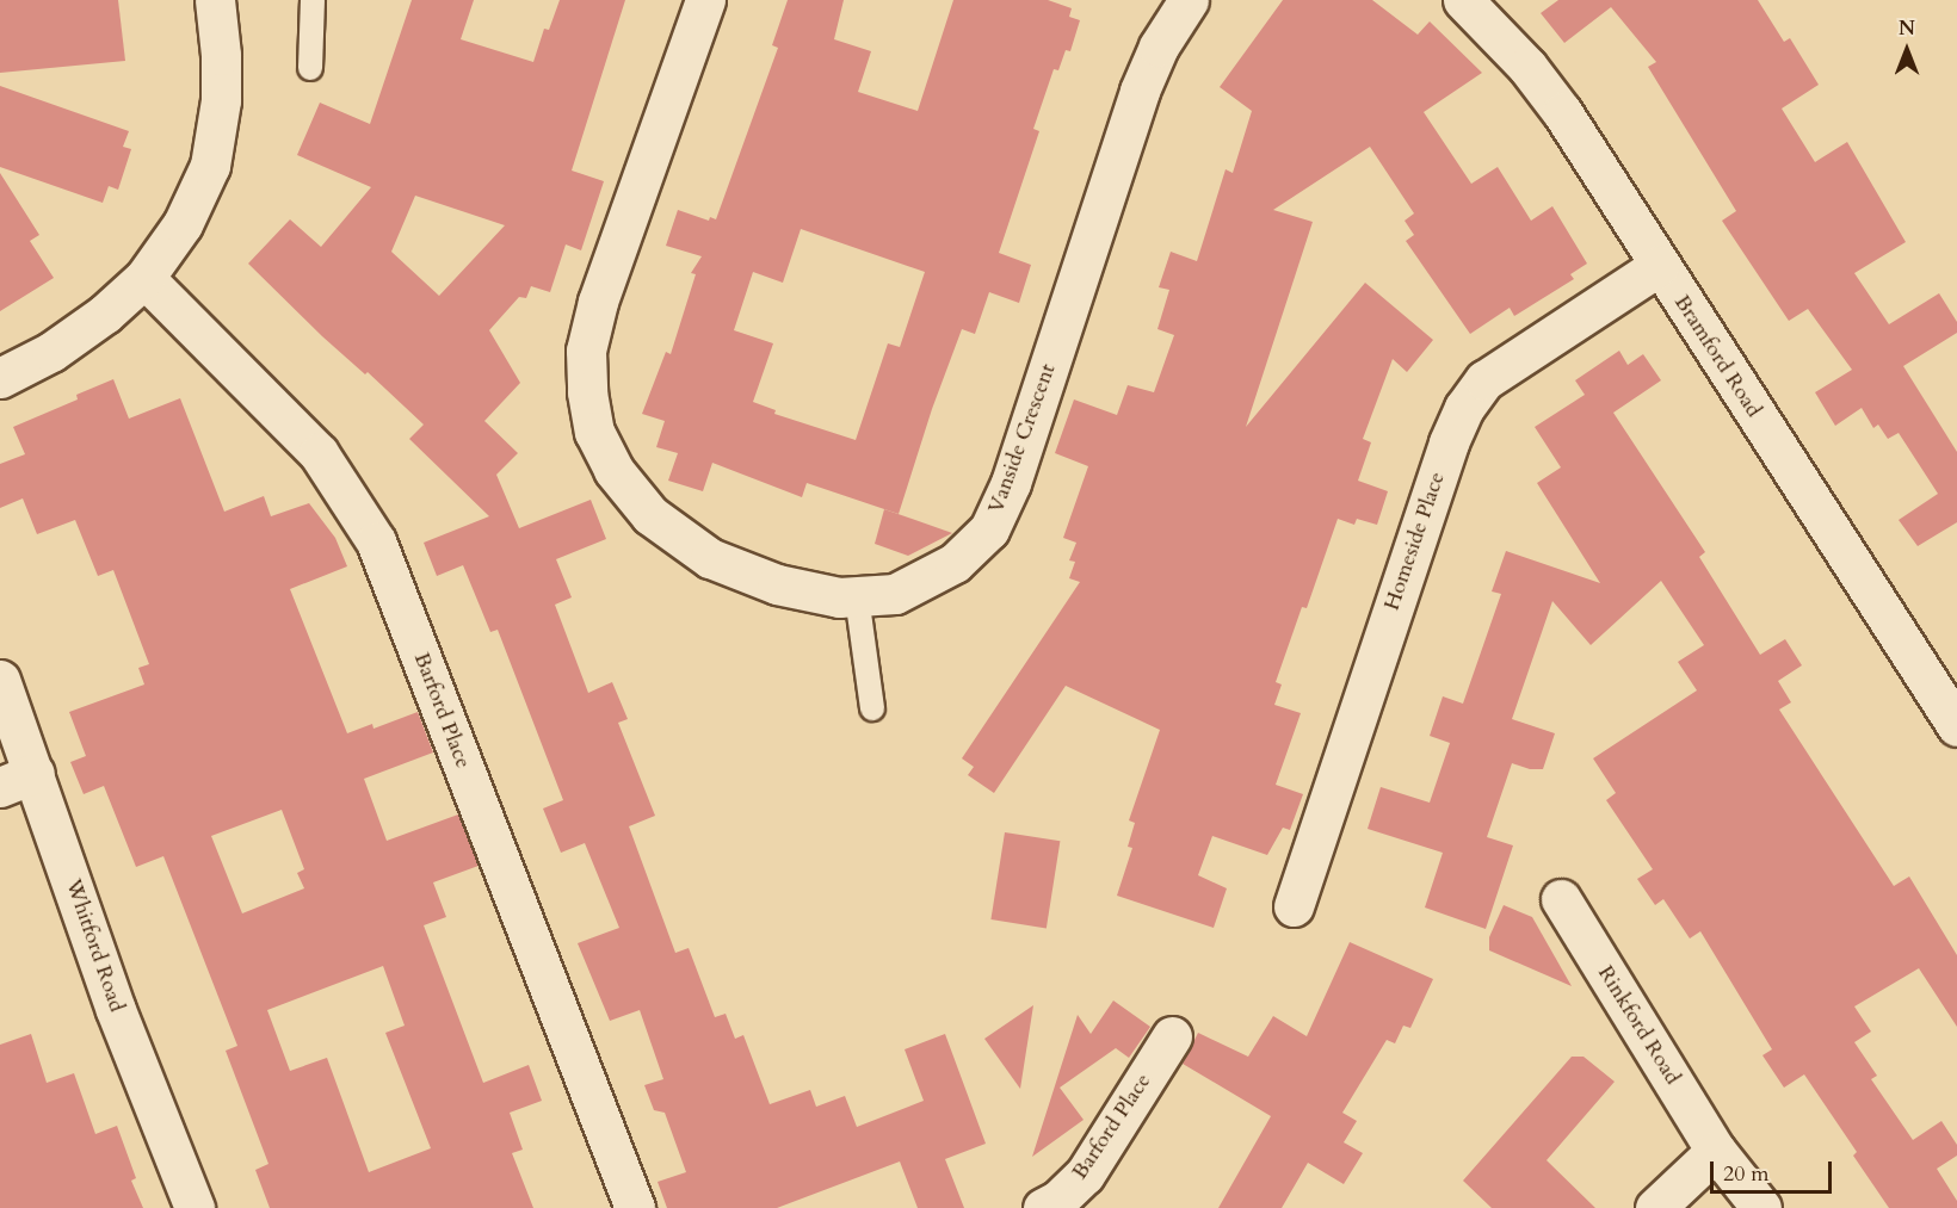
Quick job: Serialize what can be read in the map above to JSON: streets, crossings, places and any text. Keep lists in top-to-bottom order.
{
  "streets": {
    "street": [
      "Bramford Road",
      "Vanside Crescent",
      "Homeside Place",
      "Barford Place",
      "Whitford Road",
      "Rinkford Road"
    ]
  },
  "crossings": [
    ["Bramford Road", "Homeside Place"]
  ],
  "scale_bar": "20 m",
  "north": "top"
}
